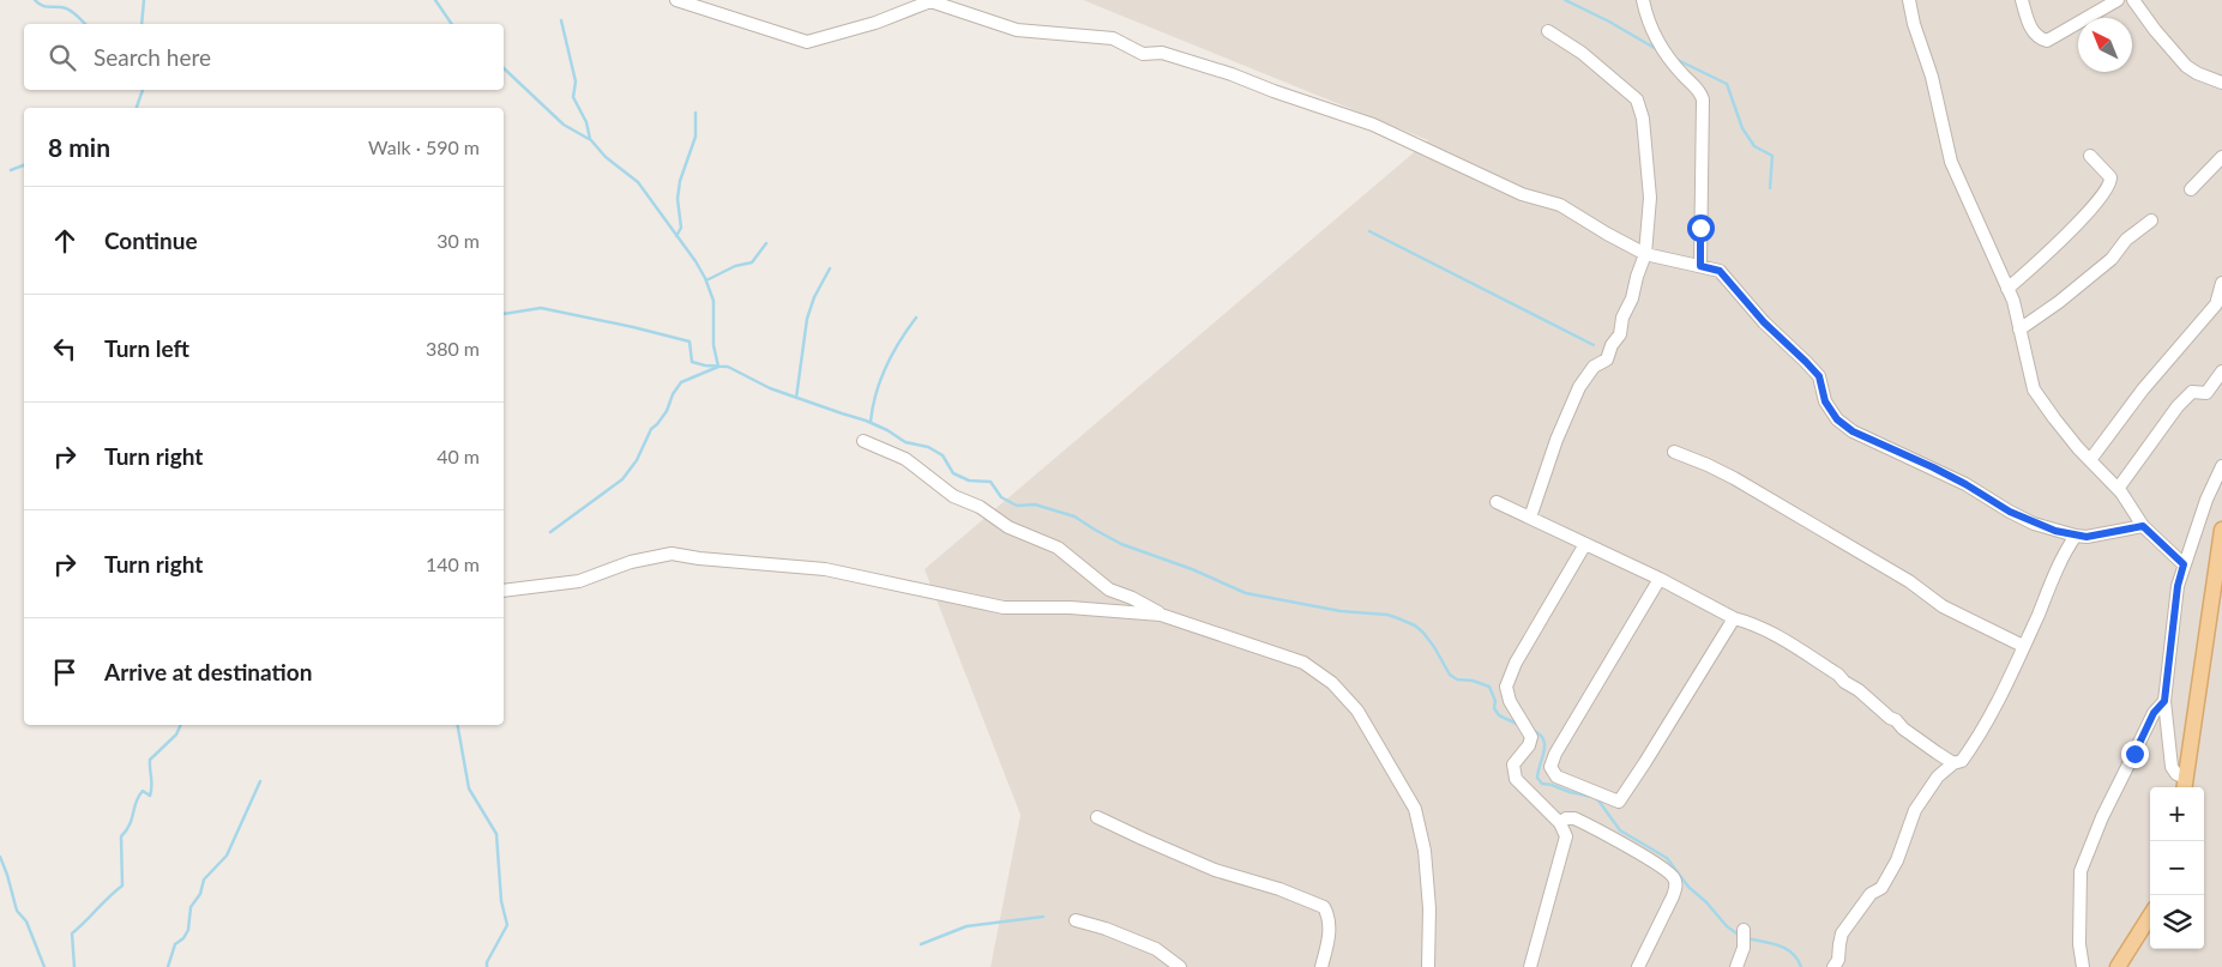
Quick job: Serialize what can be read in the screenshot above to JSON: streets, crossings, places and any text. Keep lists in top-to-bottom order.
{
  "north": "top left",
  "page": {
    "search": "Search here",
    "heading": ["8 min", "Walk · 590 m"],
    "list": [
      ["Continue", "30 m"],
      ["Turn left", "380 m"],
      ["Turn right", "40 m"],
      ["Turn right", "140 m"],
      "Arrive at destination"
    ],
    "map_buttons": ["+", "−"]
  }
}
